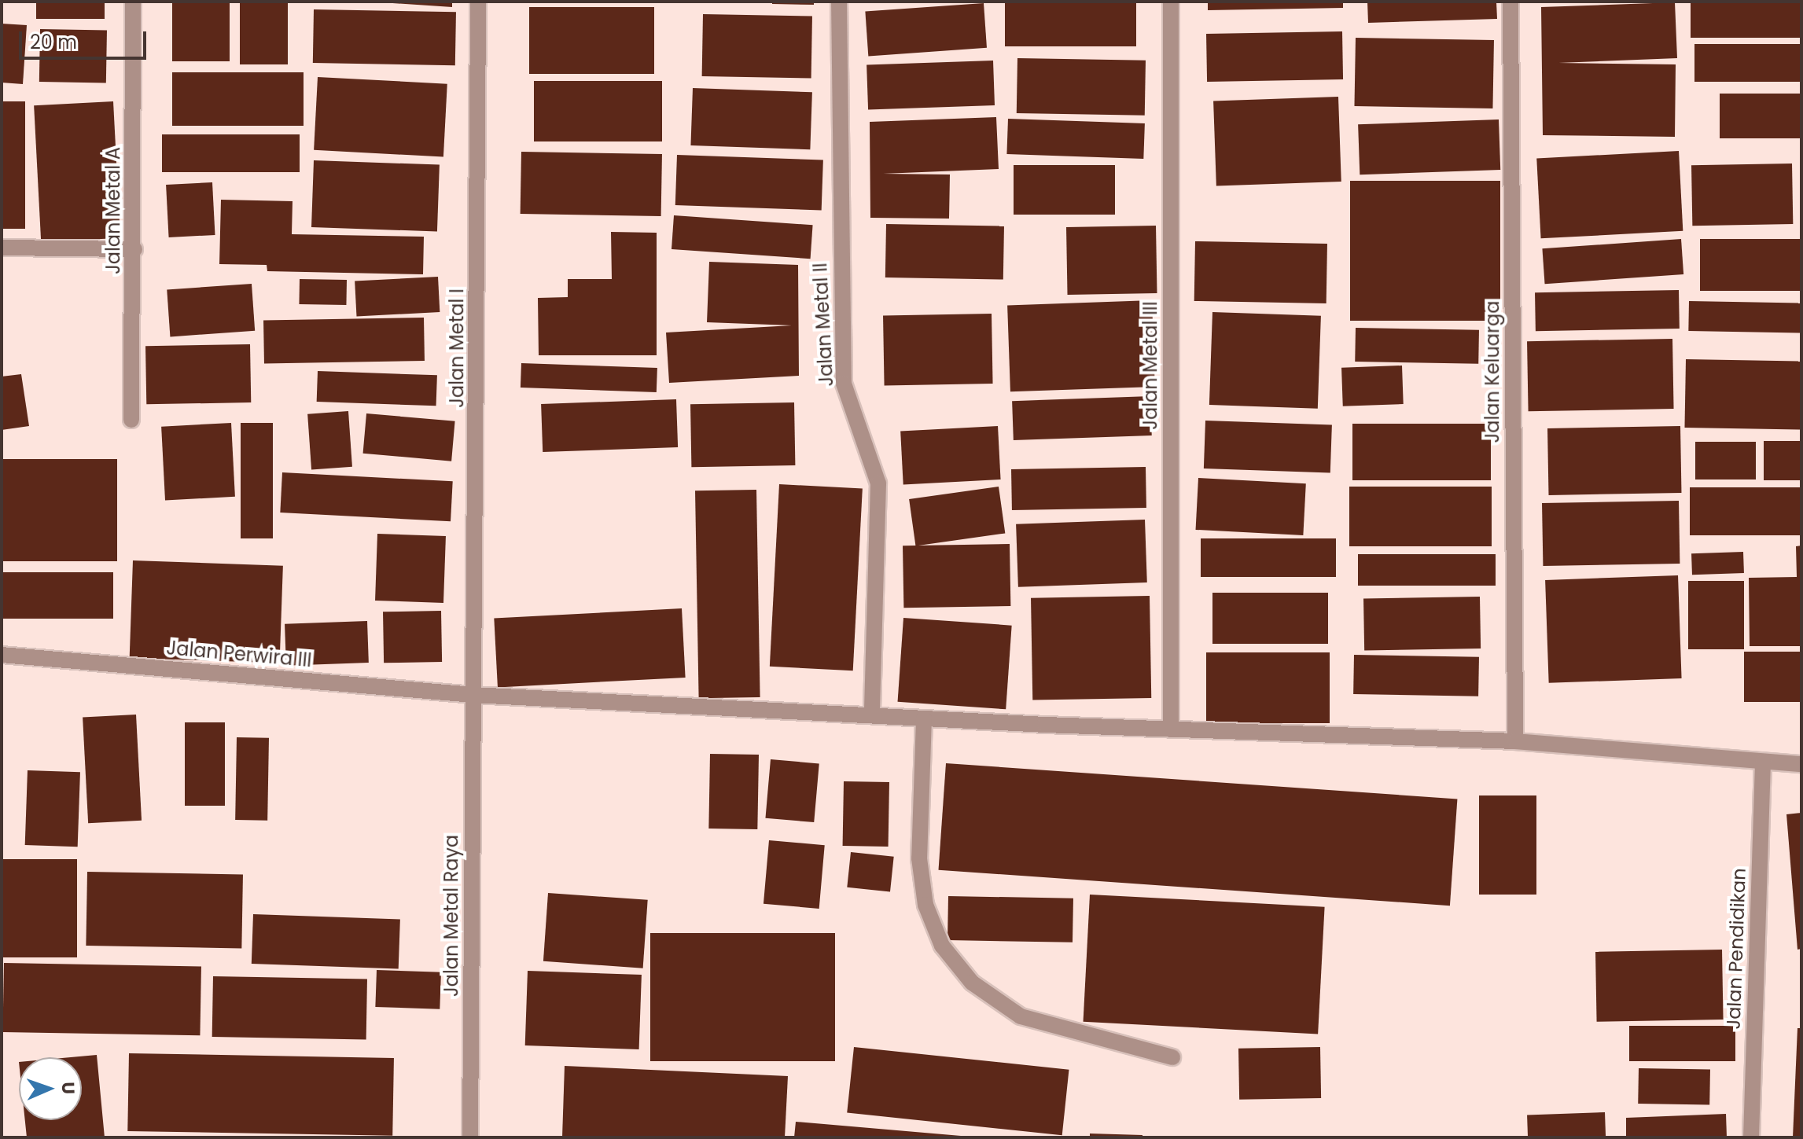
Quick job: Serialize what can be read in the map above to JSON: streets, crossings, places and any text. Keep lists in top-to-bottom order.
{
  "streets": {
    "street": [
      "Jalan Metal A",
      "Jalan Metal II",
      "Jalan Metal I",
      "Jalan Metal III",
      "Jalan Keluarga",
      "Jalan Perwira III",
      "Jalan Metal Raya",
      "Jalan Pendidikan"
    ]
  },
  "crossings": [
    ["Jalan Metal II", "Jalan Perwira III"],
    ["Jalan Metal I", "Jalan Perwira III"],
    ["Jalan Metal I", "Jalan Metal Raya"],
    ["Jalan Metal III", "Jalan Perwira III"],
    ["Jalan Keluarga", "Jalan Perwira III"],
    ["Jalan Perwira III", "Jalan Metal Raya"],
    ["Jalan Perwira III", "Jalan Pendidikan"]
  ],
  "scale_bar": "20 m",
  "north": "right"
}
